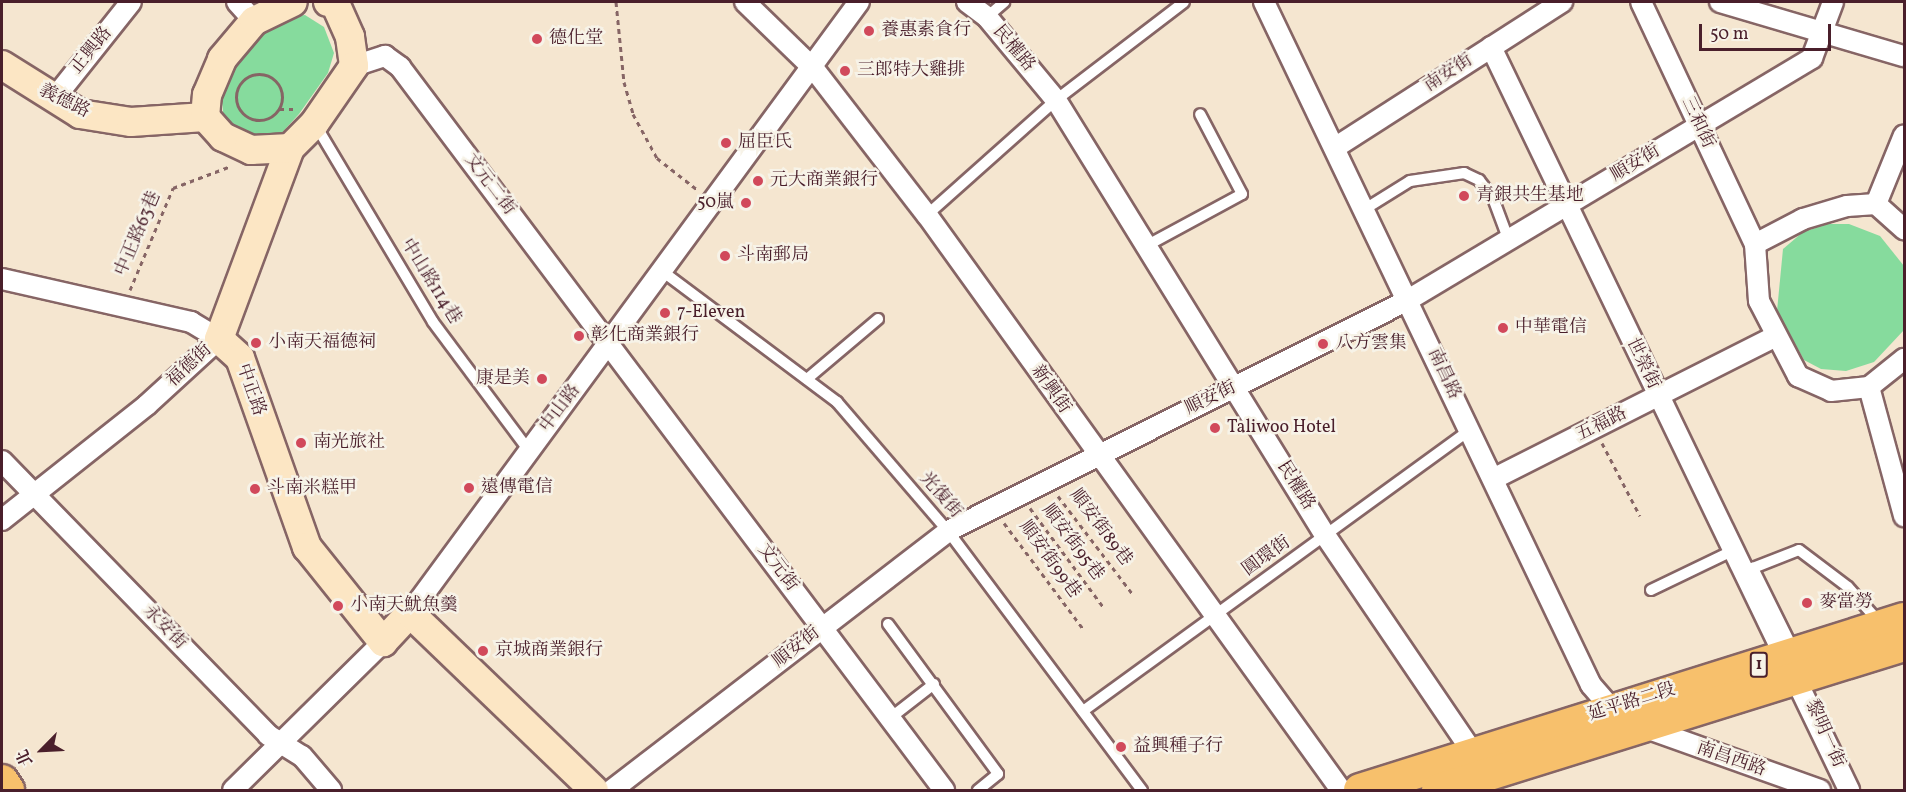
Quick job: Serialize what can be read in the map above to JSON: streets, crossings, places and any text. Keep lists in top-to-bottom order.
{
  "streets": {
    "main road": [
      "義德路",
      "福德街",
      "中正路",
      "中山路",
      "1",
      "延平路二段"
    ],
    "street": [
      "民權路",
      "正興路",
      "南安街",
      "三和街",
      "順安街",
      "文元二街",
      "世榮街",
      "南昌路",
      "新興街",
      "五福路",
      "文元街",
      "永安街",
      "黎明一街",
      "南昌西路"
    ],
    "lane": ["中山路114巷", "光復街", "圓環街"],
    "path": [
      "中正路63巷",
      "順安街89巷",
      "順安街95巷",
      "順安街99巷"
    ]
  },
  "crossings": [
    ["民權路", "順安街"],
    ["民權路", "圓環街"],
    ["民權路", "延平路二段"],
    ["正興路", "義德路"],
    ["南安街", "世榮街"],
    ["南安街", "南昌路"],
    ["三和街", "順安街"],
    ["順安街", "世榮街"],
    ["順安街", "南昌路"],
    ["順安街", "新興街"],
    ["順安街", "光復街"],
    ["順安街", "順安街89巷"],
    ["順安街", "順安街95巷"],
    ["順安街", "順安街99巷"],
    ["順安街", "文元街"],
    ["文元二街", "福德街"],
    ["文元二街", "中山路"],
    ["文元二街", "文元街"],
    ["中正路63巷", "中正路"],
    ["中山路114巷", "福德街"],
    ["中山路114巷", "中山路"],
    ["世榮街", "五福路"],
    ["世榮街", "延平路二段"],
    ["世榮街", "黎明一街"],
    ["福德街", "中正路"],
    ["福德街", "永安街"],
    ["南昌路", "五福路"],
    ["南昌路", "圓環街"],
    ["南昌路", "延平路二段"],
    ["南昌路", "南昌西路"],
    ["中正路", "中山路"],
    ["新興街", "中山路"],
    ["新興街", "圓環街"],
    ["中山路", "光復街"],
    ["中山路", "文元街"],
    ["中山路", "永安街"],
    ["光復街", "圓環街"],
    ["延平路二段", "黎明一街"],
    ["延平路二段", "南昌西路"]
  ],
  "places": [
    "養惠素食行",
    "德化堂",
    "三郎特大雞排",
    "屈臣氏",
    "元大商業銀行",
    "青銀共生基地",
    "50嵐",
    "斗南郵局",
    "7-Eleven",
    "中華電信",
    "彰化商業銀行",
    "小南天福德祠",
    "八方雲集",
    "康是美",
    "Taliwoo Hotel",
    "南光旅社",
    "遠傳電信",
    "斗南米糕甲",
    "麥當勞",
    "小南天魷魚羹",
    "京城商業銀行",
    "益興種子行"
  ],
  "scale_bar": "50 m",
  "north": "bottom left"
}
